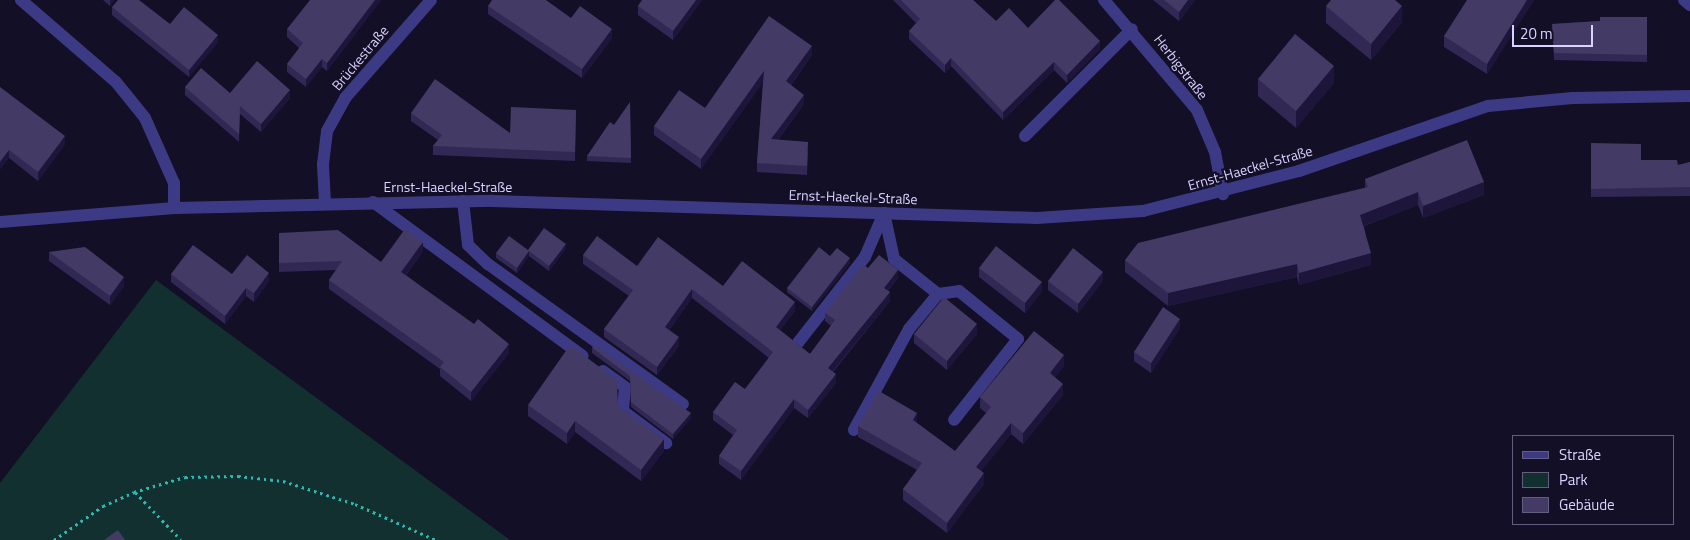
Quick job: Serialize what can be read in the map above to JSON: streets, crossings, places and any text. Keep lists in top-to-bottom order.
{
  "streets": {
    "street": ["Brückestraße", "Herbigstraße", "Ernst-Haeckel-Straße"]
  },
  "crossings": [
    ["Brückestraße", "Ernst-Haeckel-Straße"],
    ["Herbigstraße", "Ernst-Haeckel-Straße"]
  ],
  "legend": ["Straße", "Park", "Gebäude"],
  "scale_bar": "20 m"
}
